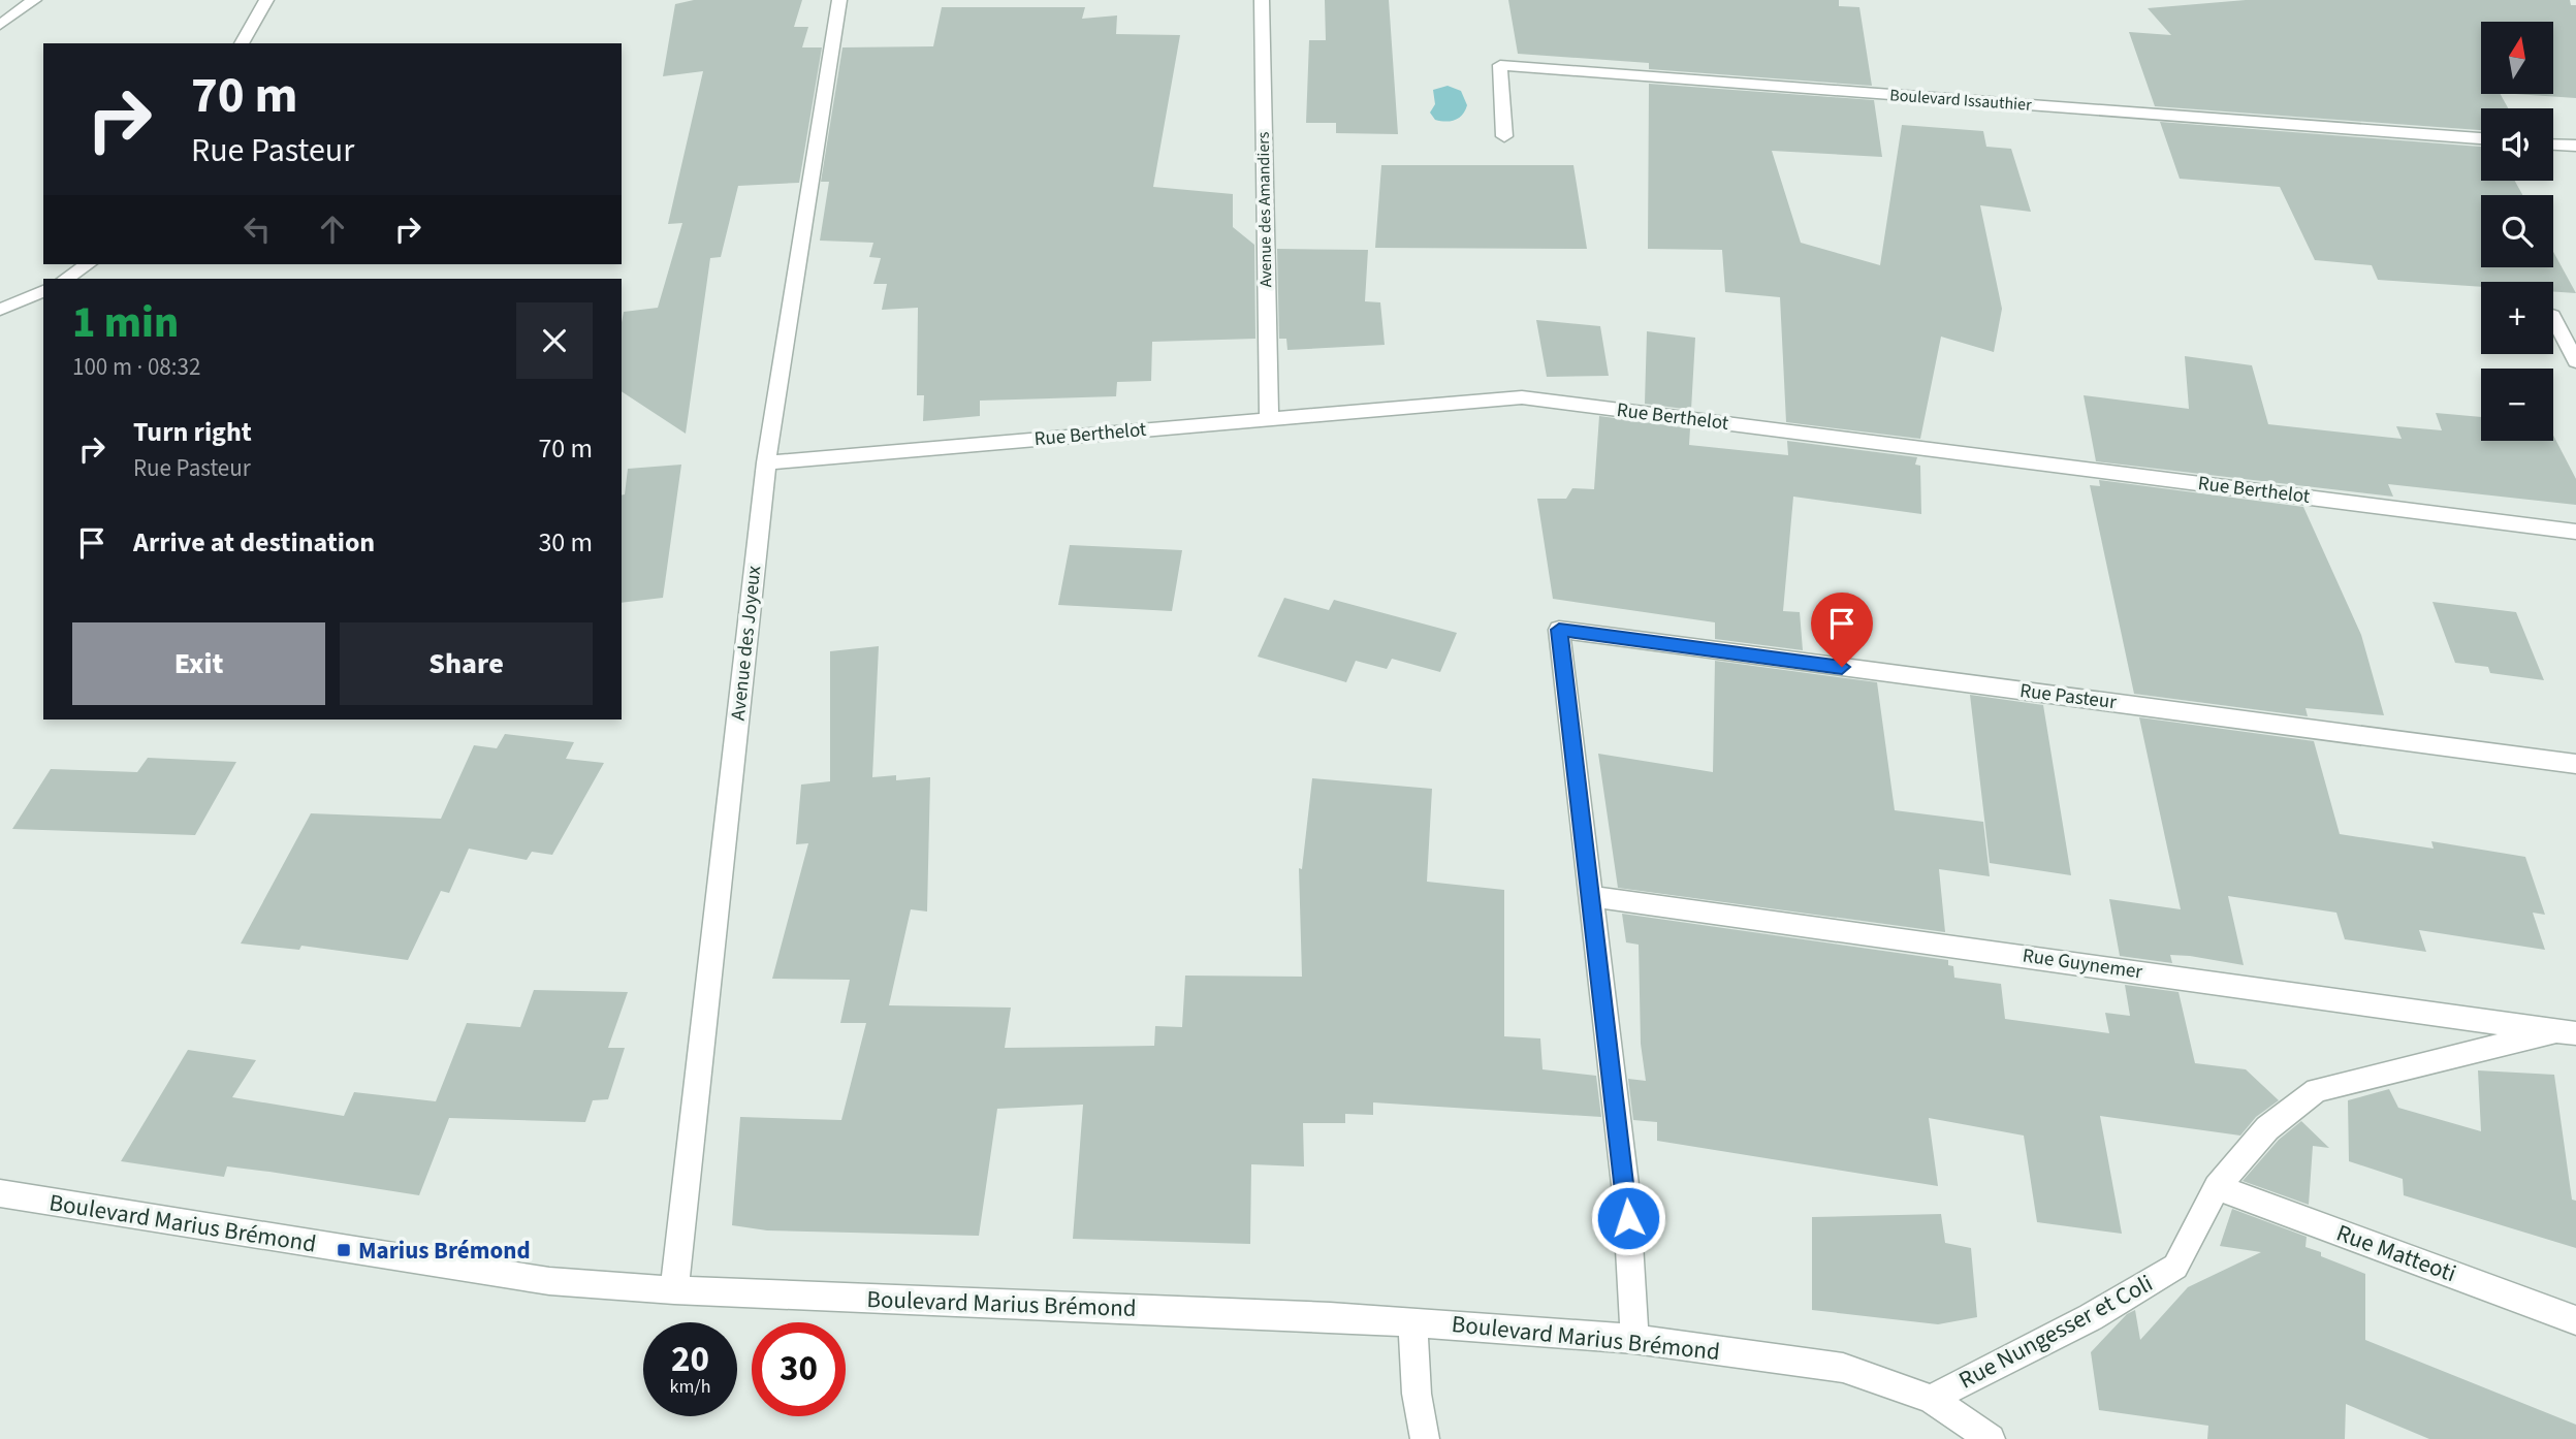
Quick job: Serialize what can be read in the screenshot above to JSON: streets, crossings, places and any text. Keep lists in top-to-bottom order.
{
  "streets": {
    "street": [
      "Boulevard Issauthier",
      "Avenue des Amandiers",
      "Rue Berthelot",
      "Avenue des Joyeux",
      "Rue Pasteur",
      "Rue Guynemer",
      "Boulevard Marius Brémond",
      "Rue Matteoti",
      "Rue Nungesser et Coli"
    ]
  },
  "crossings": [
    ["Avenue des Amandiers", "Rue Berthelot"],
    ["Rue Berthelot", "Avenue des Joyeux"],
    ["Avenue des Joyeux", "Boulevard Marius Brémond"],
    ["Rue Pasteur", "Rue Guynemer"],
    ["Rue Guynemer", "Rue Nungesser et Coli"],
    ["Boulevard Marius Brémond", "Rue Nungesser et Coli"],
    ["Rue Matteoti", "Rue Nungesser et Coli"]
  ],
  "places": {
    "transit": ["Marius Brémond"]
  },
  "north": "top",
  "page": {
    "map_buttons": ["+", "−"],
    "turn": ["70 m", "Rue Pasteur"],
    "heading": ["1 min", "100 m · 08:32"],
    "list": [
      {
        "name": "Turn right",
        "note": "Rue Pasteur",
        "value": "70 m"
      },
      {
        "name": "Arrive at destination",
        "value": "30 m"
      }
    ],
    "buttons": ["Exit", "Share"],
    "speed": "20 km/h",
    "limit": "30"
  }
}
